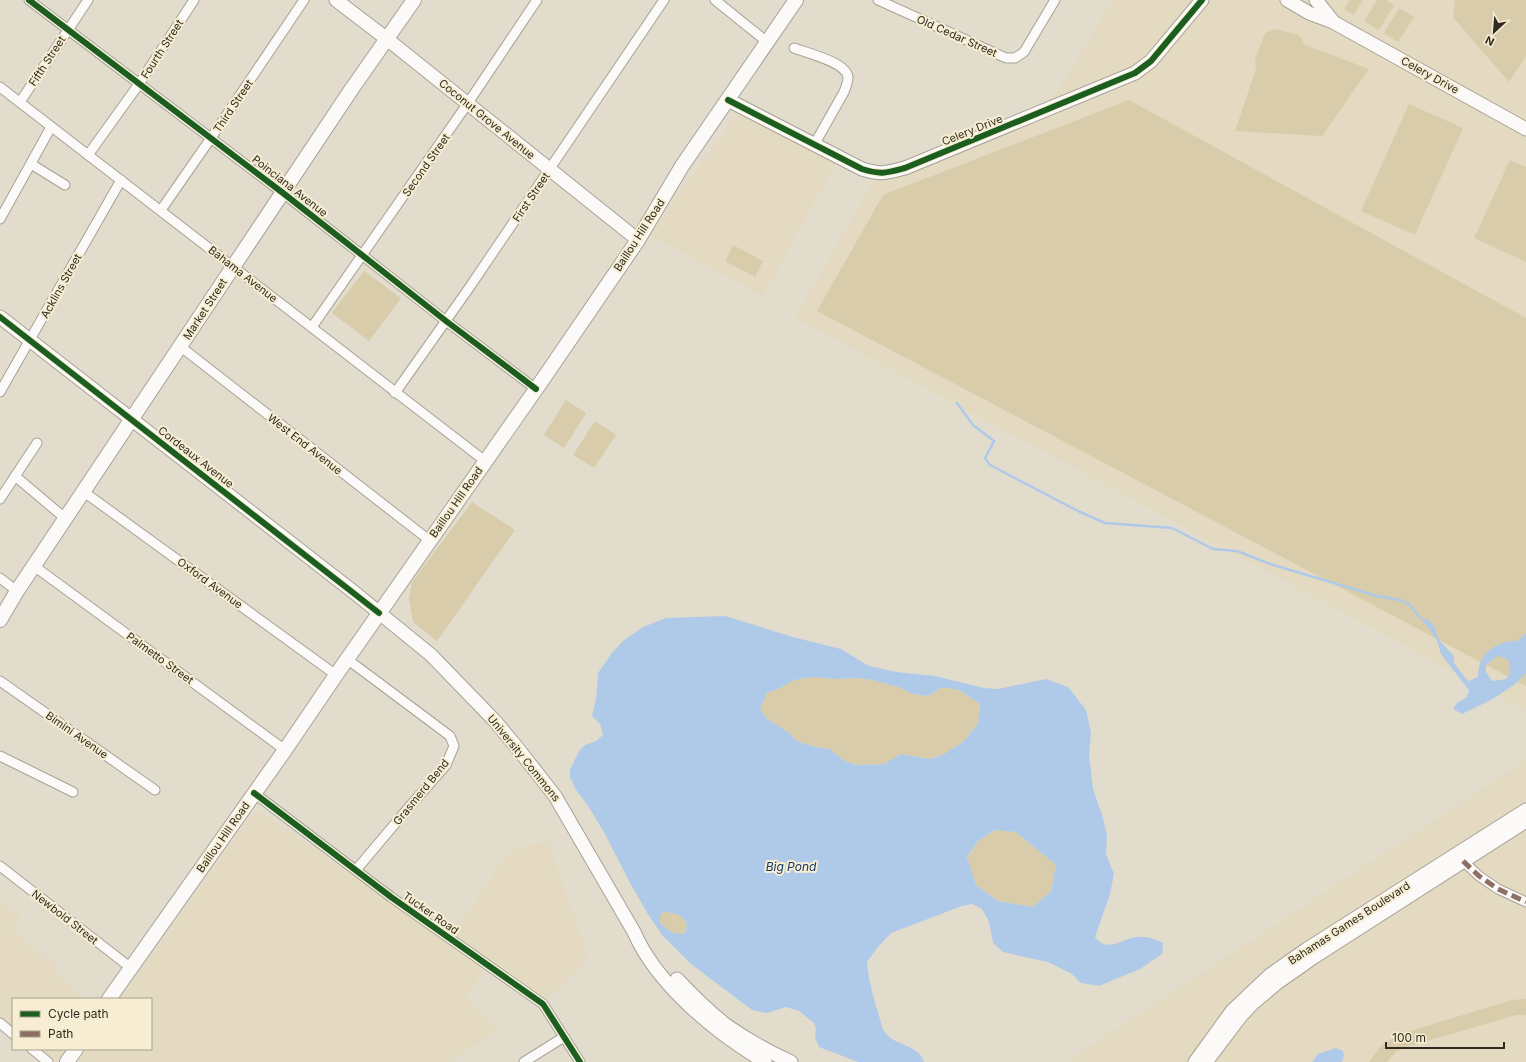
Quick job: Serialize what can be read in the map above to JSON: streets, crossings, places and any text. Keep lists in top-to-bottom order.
{
  "streets": {
    "main road": ["Baillou Hill Road", "Market Street"],
    "street": [
      "Old Cedar Street",
      "Fourth Street",
      "Fifth Street",
      "Celery Drive",
      "Third Street",
      "Coconut Grove Avenue",
      "Second Street",
      "Poinciana Avenue",
      "First Street",
      "Bahama Avenue",
      "Acklins Street",
      "West End Avenue",
      "Cordeaux Avenue",
      "Oxford Avenue",
      "Palmetto Street",
      "Bimini Avenue",
      "University Commons",
      "Grasmerd Bend",
      "Tucker Road",
      "Newbold Street",
      "Bahamas Games Boulevard"
    ]
  },
  "crossings": [
    ["Fourth Street", "Poinciana Avenue"],
    ["Fourth Street", "Bahama Avenue"],
    ["Fifth Street", "Poinciana Avenue"],
    ["Fifth Street", "Bahama Avenue"],
    ["Celery Drive", "Baillou Hill Road"],
    ["Third Street", "Poinciana Avenue"],
    ["Third Street", "Bahama Avenue"],
    ["Coconut Grove Avenue", "Second Street"],
    ["Coconut Grove Avenue", "First Street"],
    ["Coconut Grove Avenue", "Baillou Hill Road"],
    ["Coconut Grove Avenue", "Market Street"],
    ["Second Street", "Poinciana Avenue"],
    ["Second Street", "Bahama Avenue"],
    ["Poinciana Avenue", "First Street"],
    ["Poinciana Avenue", "Baillou Hill Road"],
    ["Poinciana Avenue", "Market Street"],
    ["First Street", "Bahama Avenue"],
    ["Baillou Hill Road", "Bahama Avenue"],
    ["Baillou Hill Road", "West End Avenue"],
    ["Baillou Hill Road", "Cordeaux Avenue"],
    ["Baillou Hill Road", "Oxford Avenue"],
    ["Baillou Hill Road", "Palmetto Street"],
    ["Baillou Hill Road", "University Commons"],
    ["Baillou Hill Road", "Grasmerd Bend"],
    ["Baillou Hill Road", "Tucker Road"],
    ["Baillou Hill Road", "Newbold Street"],
    ["Bahama Avenue", "Acklins Street"],
    ["Bahama Avenue", "Market Street"],
    ["Acklins Street", "Cordeaux Avenue"],
    ["Market Street", "West End Avenue"],
    ["Market Street", "Cordeaux Avenue"],
    ["Market Street", "Oxford Avenue"],
    ["Market Street", "Palmetto Street"],
    ["Cordeaux Avenue", "University Commons"],
    ["Grasmerd Bend", "Tucker Road"]
  ],
  "water": ["Big Pond"],
  "legend": ["Cycle path", "Path"],
  "scale_bar": "100 m",
  "north": "bottom left"
}
